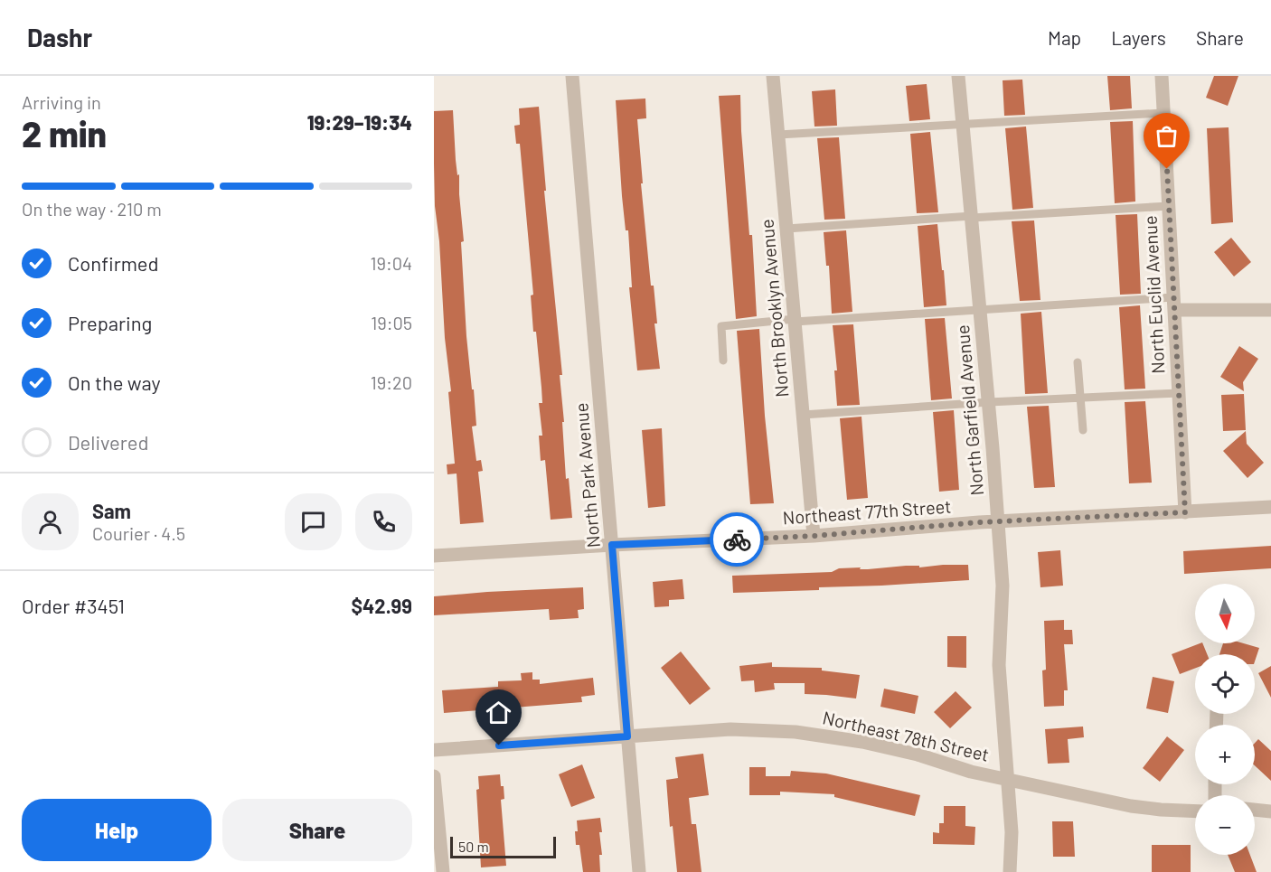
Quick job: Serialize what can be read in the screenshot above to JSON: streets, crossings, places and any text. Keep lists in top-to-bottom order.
{
  "streets": {
    "street": [
      "North Euclid Avenue",
      "North Brooklyn Avenue",
      "North Garfield Avenue",
      "North Park Avenue",
      "Northeast 77th Street",
      "Northeast 78th Street"
    ]
  },
  "crossings": [
    ["North Euclid Avenue", "Northeast 77th Street"],
    ["North Brooklyn Avenue", "Northeast 77th Street"],
    ["North Garfield Avenue", "Northeast 77th Street"],
    ["North Garfield Avenue", "Northeast 78th Street"],
    ["North Park Avenue", "Northeast 77th Street"],
    ["North Park Avenue", "Northeast 78th Street"]
  ],
  "scale_bar": "50 m",
  "north": "bottom",
  "page": {
    "header": "Dashr",
    "nav": ["Map", "Layers", "Share"],
    "heading": ["2 min", "Arriving in", "19:29–19:34"],
    "panel": [
      "Sam",
      "Courier · 4.5",
      "Order #3451",
      "$42.99"
    ],
    "bar": "On the way · 210 m",
    "list": [
      ["Confirmed", "19:04"],
      ["Preparing", "19:05"],
      ["On the way", "19:20"],
      "Delivered"
    ],
    "map_buttons": ["+", "−"],
    "buttons": ["Help", "Share"],
    "scale": "50 m"
  }
}
